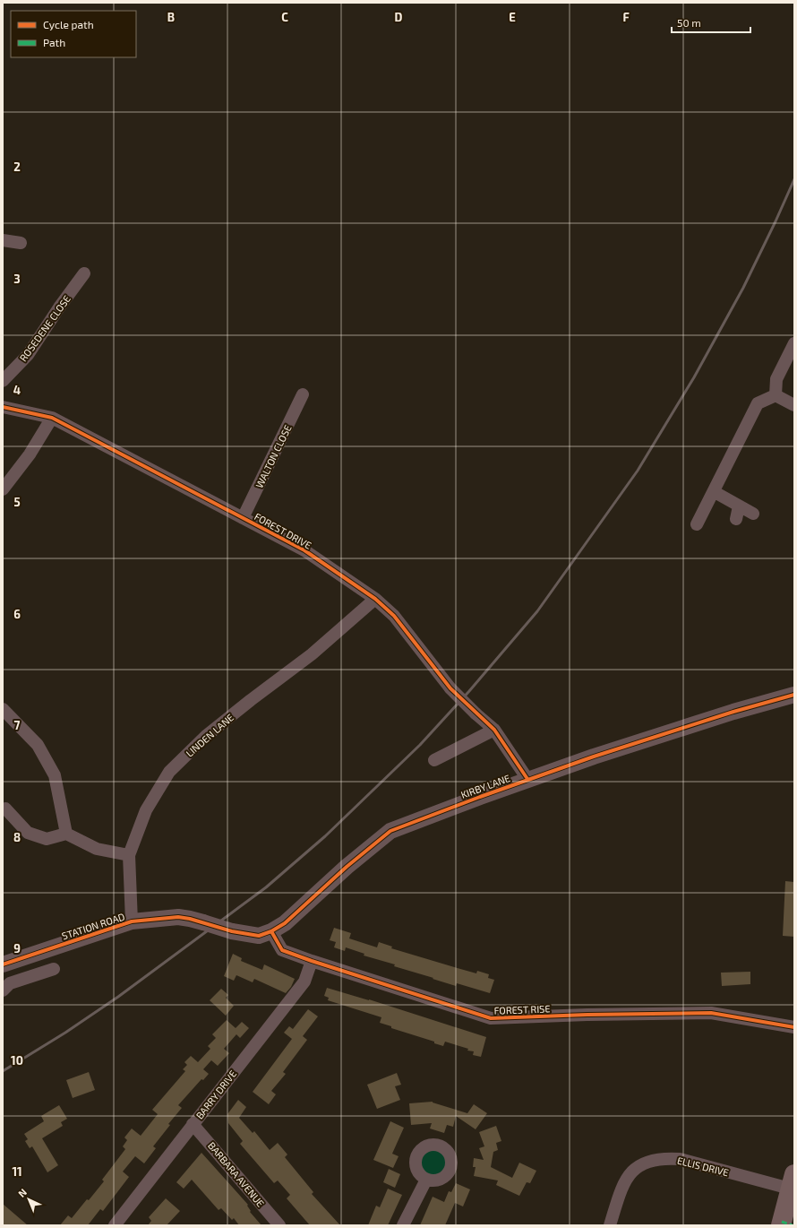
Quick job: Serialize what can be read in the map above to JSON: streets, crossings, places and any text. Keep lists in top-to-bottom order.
{
  "streets": {
    "street": [
      "ROSEDENE CLOSE",
      "WALTON CLOSE",
      "FOREST DRIVE",
      "LINDEN LANE",
      "KIRBY LANE",
      "STATION ROAD",
      "FOREST RISE",
      "BARRY DRIVE",
      "ELLIS DRIVE",
      "BARBARA AVENUE"
    ]
  },
  "crossings": [
    ["WALTON CLOSE", "FOREST DRIVE"],
    ["FOREST DRIVE", "LINDEN LANE"],
    ["FOREST DRIVE", "KIRBY LANE"],
    ["LINDEN LANE", "STATION ROAD"],
    ["KIRBY LANE", "STATION ROAD"],
    ["KIRBY LANE", "FOREST RISE"],
    ["FOREST RISE", "BARRY DRIVE"],
    ["BARRY DRIVE", "BARBARA AVENUE"]
  ],
  "legend": ["Cycle path", "Path"],
  "scale_bar": "50 m",
  "north": "top left",
  "grid": {
    "columns": [
      "B",
      "C",
      "D",
      "E",
      "F"
    ],
    "rows": [
      "2",
      "3",
      "4",
      "5",
      "6",
      "7",
      "8",
      "9",
      "10",
      "11"
    ]
  }
}
